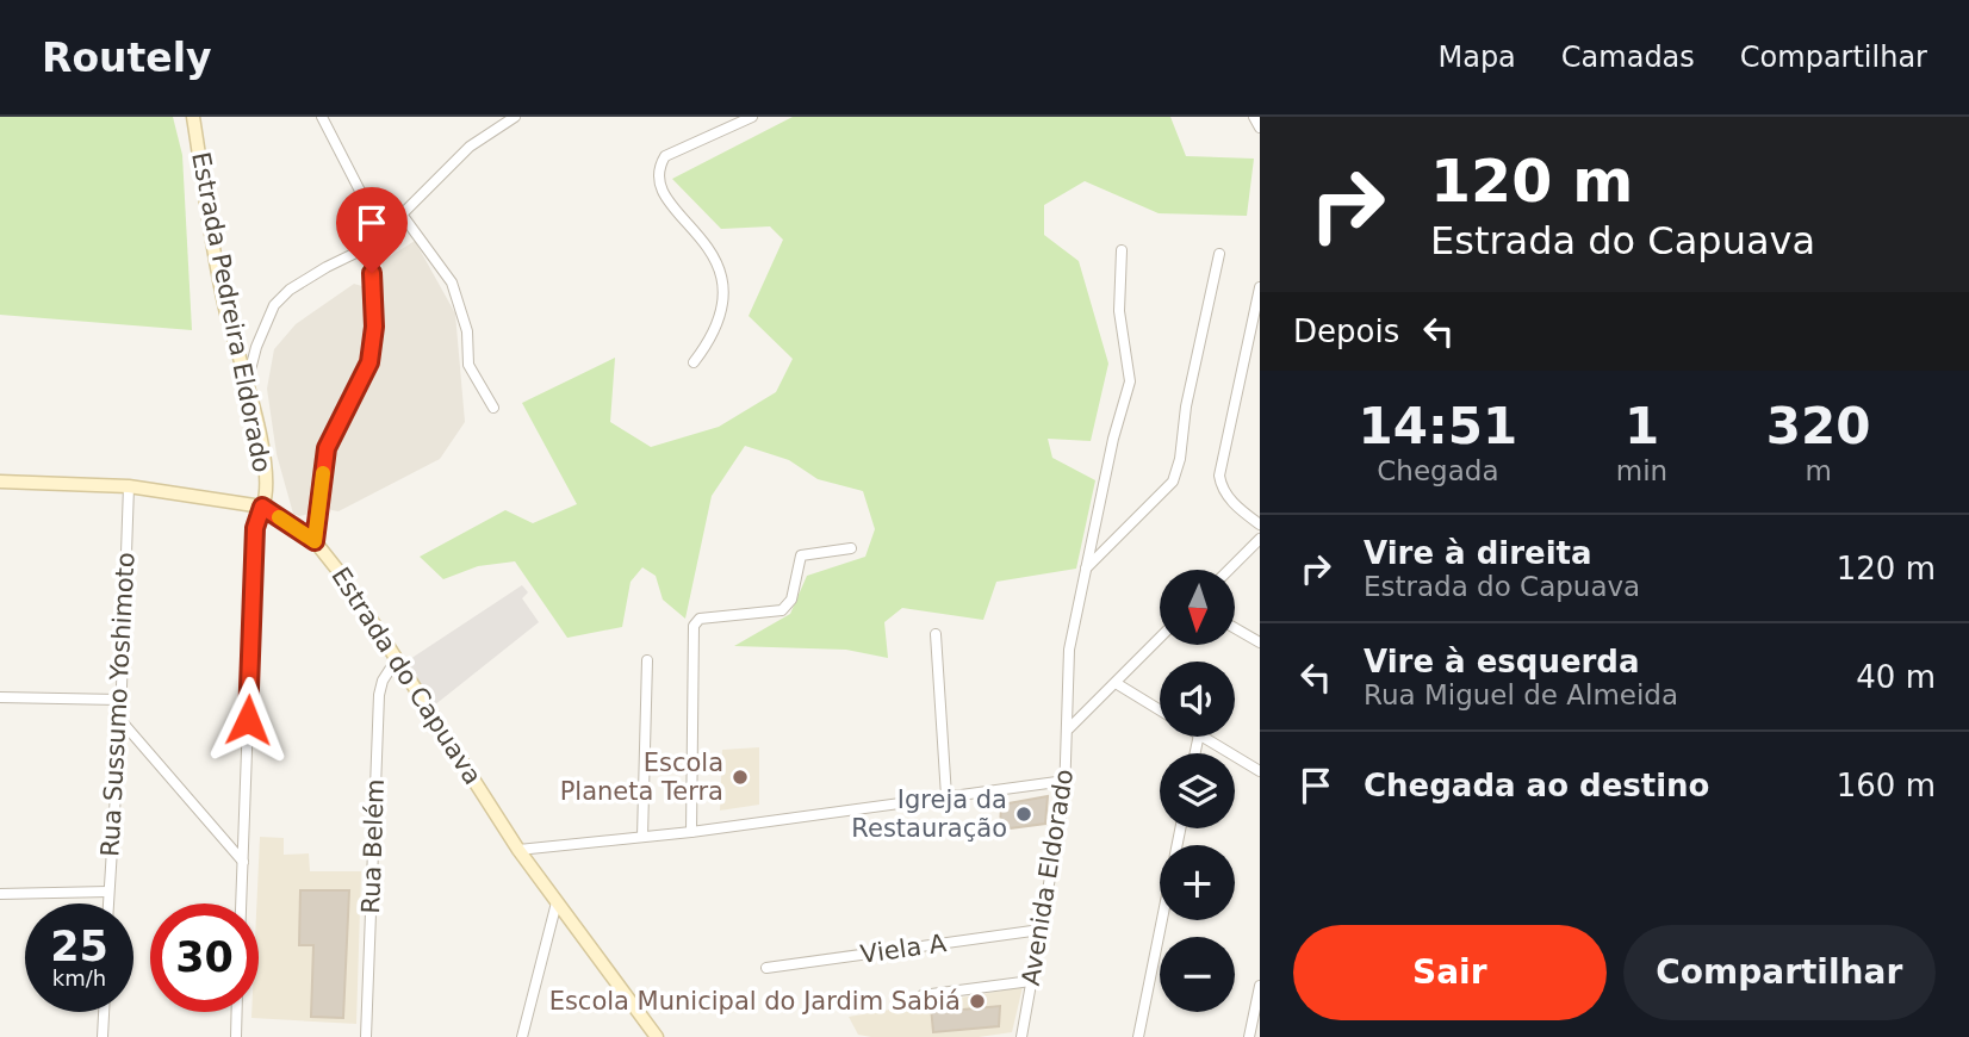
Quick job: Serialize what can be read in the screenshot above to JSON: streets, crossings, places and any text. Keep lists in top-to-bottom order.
{
  "streets": {
    "street": [
      "Estrada Pedreira Eldorado",
      "Estrada do Capuava",
      "Rua Sussumo Yoshimoto",
      "Rua Belém",
      "Avenida Eldorado",
      "Viela A"
    ]
  },
  "crossings": [
    ["Estrada Pedreira Eldorado", "Estrada do Capuava"],
    ["Estrada do Capuava", "Rua Sussumo Yoshimoto"],
    ["Estrada do Capuava", "Rua Belém"],
    ["Avenida Eldorado", "Viela A"]
  ],
  "places": ["Escola Planeta Terra", "Igreja da Restauração", "Escola Municipal do Jardim Sabiá"],
  "north": "bottom",
  "page": {
    "header": "Routely",
    "nav": ["Mapa", "Camadas", "Compartilhar"],
    "turn": ["120 m", "Estrada do Capuava"],
    "then": "Depois",
    "eta": [
      "14:51",
      "Chegada",
      "1",
      "min",
      "320",
      "m"
    ],
    "list": [
      {
        "name": "Vire à direita",
        "note": "Estrada do Capuava",
        "value": "120 m"
      },
      {
        "name": "Vire à esquerda",
        "note": "Rua Miguel de Almeida",
        "value": "40 m"
      },
      {
        "name": "Chegada ao destino",
        "value": "160 m"
      }
    ],
    "map_buttons": ["+", "−"],
    "speed": "25 km/h",
    "limit": "30",
    "buttons": ["Sair", "Compartilhar"]
  }
}
